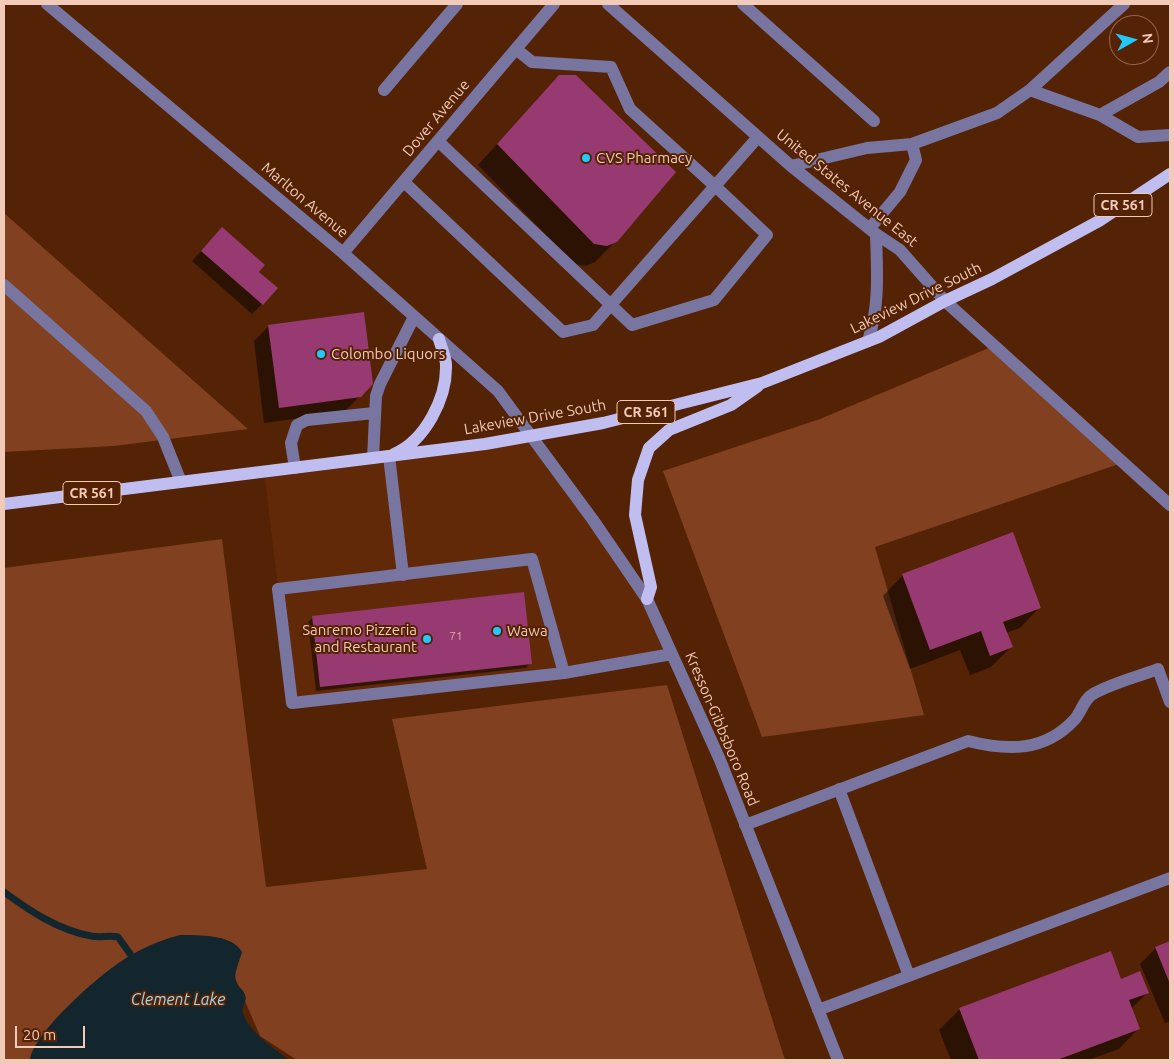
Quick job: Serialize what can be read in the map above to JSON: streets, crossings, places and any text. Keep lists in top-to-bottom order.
{
  "streets": {
    "main road": ["CR 561", "Lakeview Drive South"],
    "street": [
      "Dover Avenue",
      "United States Avenue East",
      "Marlton Avenue",
      "Kresson-Gibbsboro Road"
    ]
  },
  "crossings": [
    ["Dover Avenue", "Marlton Avenue"],
    ["United States Avenue East", "Lakeview Drive South"],
    ["Marlton Avenue", "Lakeview Drive South"],
    ["Marlton Avenue", "Kresson-Gibbsboro Road"],
    ["Lakeview Drive South", "Kresson-Gibbsboro Road"]
  ],
  "water": ["Clement Lake"],
  "places": [
    "CVS Pharmacy",
    "Colombo Liquors",
    "Wawa",
    "Sanremo Pizzeria and Restaurant"
  ],
  "house_numbers": ["71"],
  "scale_bar": "20 m",
  "north": "right"
}
